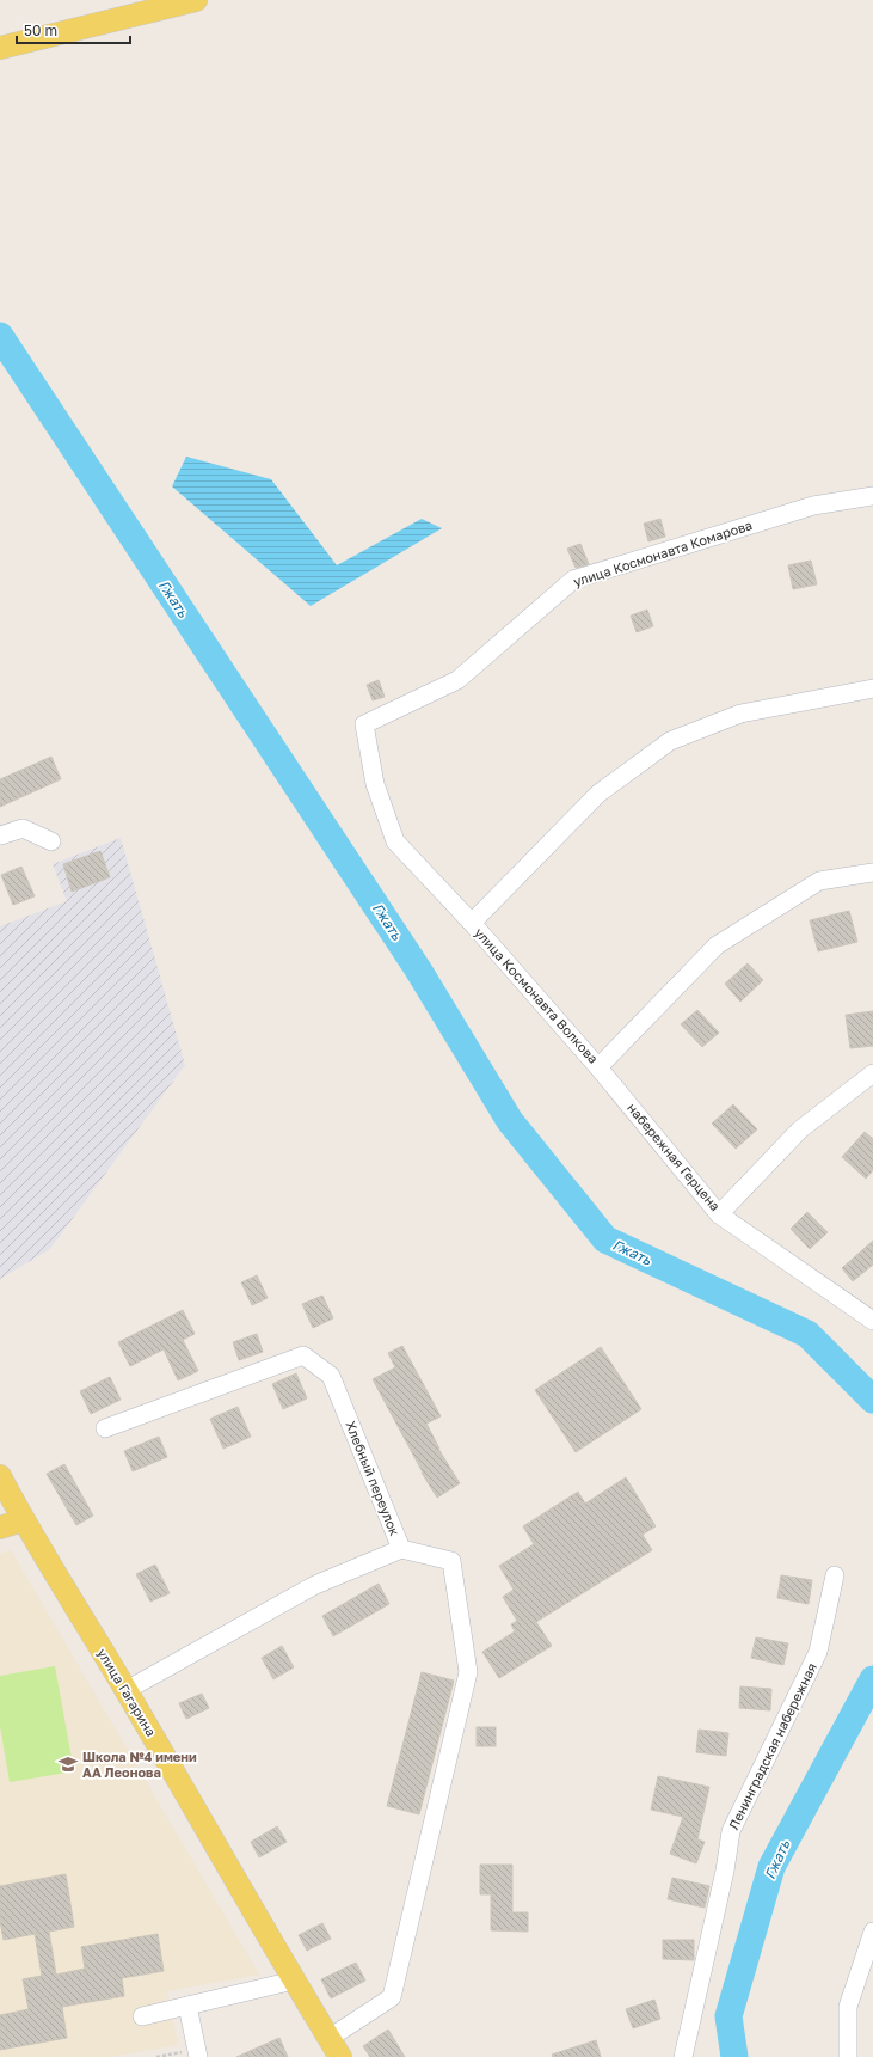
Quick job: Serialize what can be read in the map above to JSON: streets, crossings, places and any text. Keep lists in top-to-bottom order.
{
  "streets": {
    "main road": ["улица Гагарина"],
    "street": [
      "улица Космонавта Комарова",
      "улица Космонавта Волкова",
      "набережная Герцена",
      "Хлебный переулок",
      "Ленинградская набережная"
    ]
  },
  "crossings": [
    ["улица Космонавта Комарова", "улица Космонавта Волкова"],
    ["улица Космонавта Волкова", "набережная Герцена"],
    ["Хлебный переулок", "улица Гагарина"]
  ],
  "water": ["Гжать"],
  "places": {
    "school or university": ["Школа №4 имени АА Леонова"]
  },
  "scale_bar": "50 m"
}
